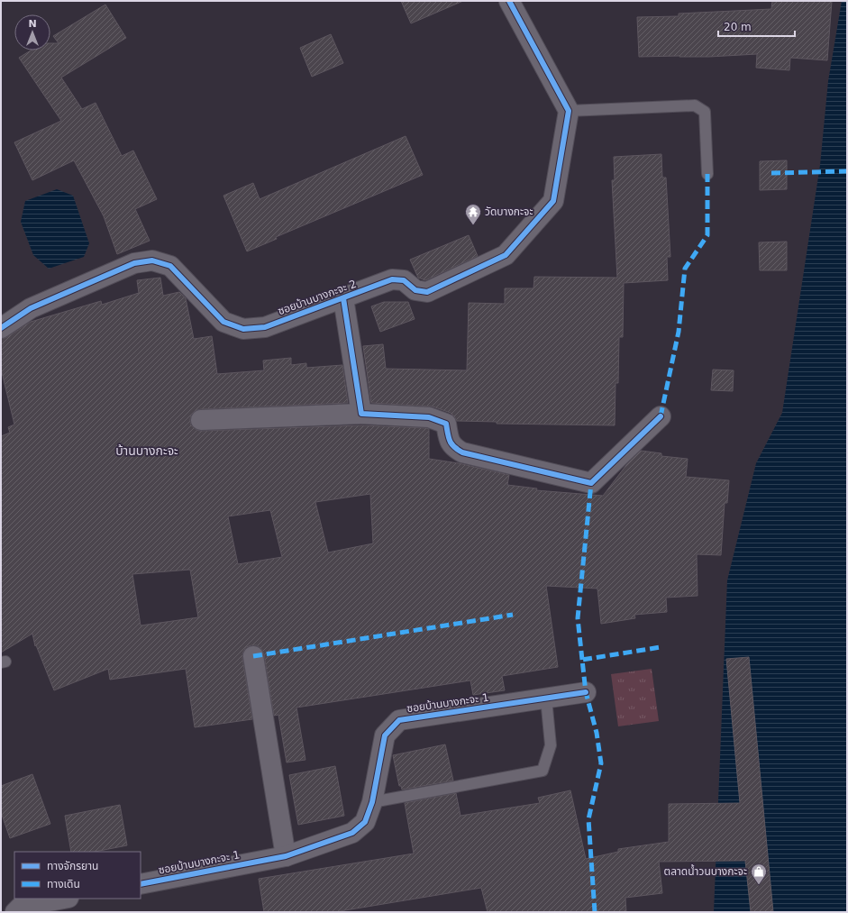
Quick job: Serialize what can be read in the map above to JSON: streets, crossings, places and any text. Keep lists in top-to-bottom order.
{
  "streets": {
    "street": ["ซอยบ้านบางกะจะ 2", "ซอยบ้านบางกะจะ 1"]
  },
  "districts": ["บ้านบางกะจะ"],
  "places": {
    "temple": ["วัดบางกะจะ"],
    "shop": ["ตลาดน้ำวนบางกะจะ"]
  },
  "legend": ["ทางจักรยาน", "ทางเดิน"],
  "scale_bar": "20 m",
  "north": "top"
}
